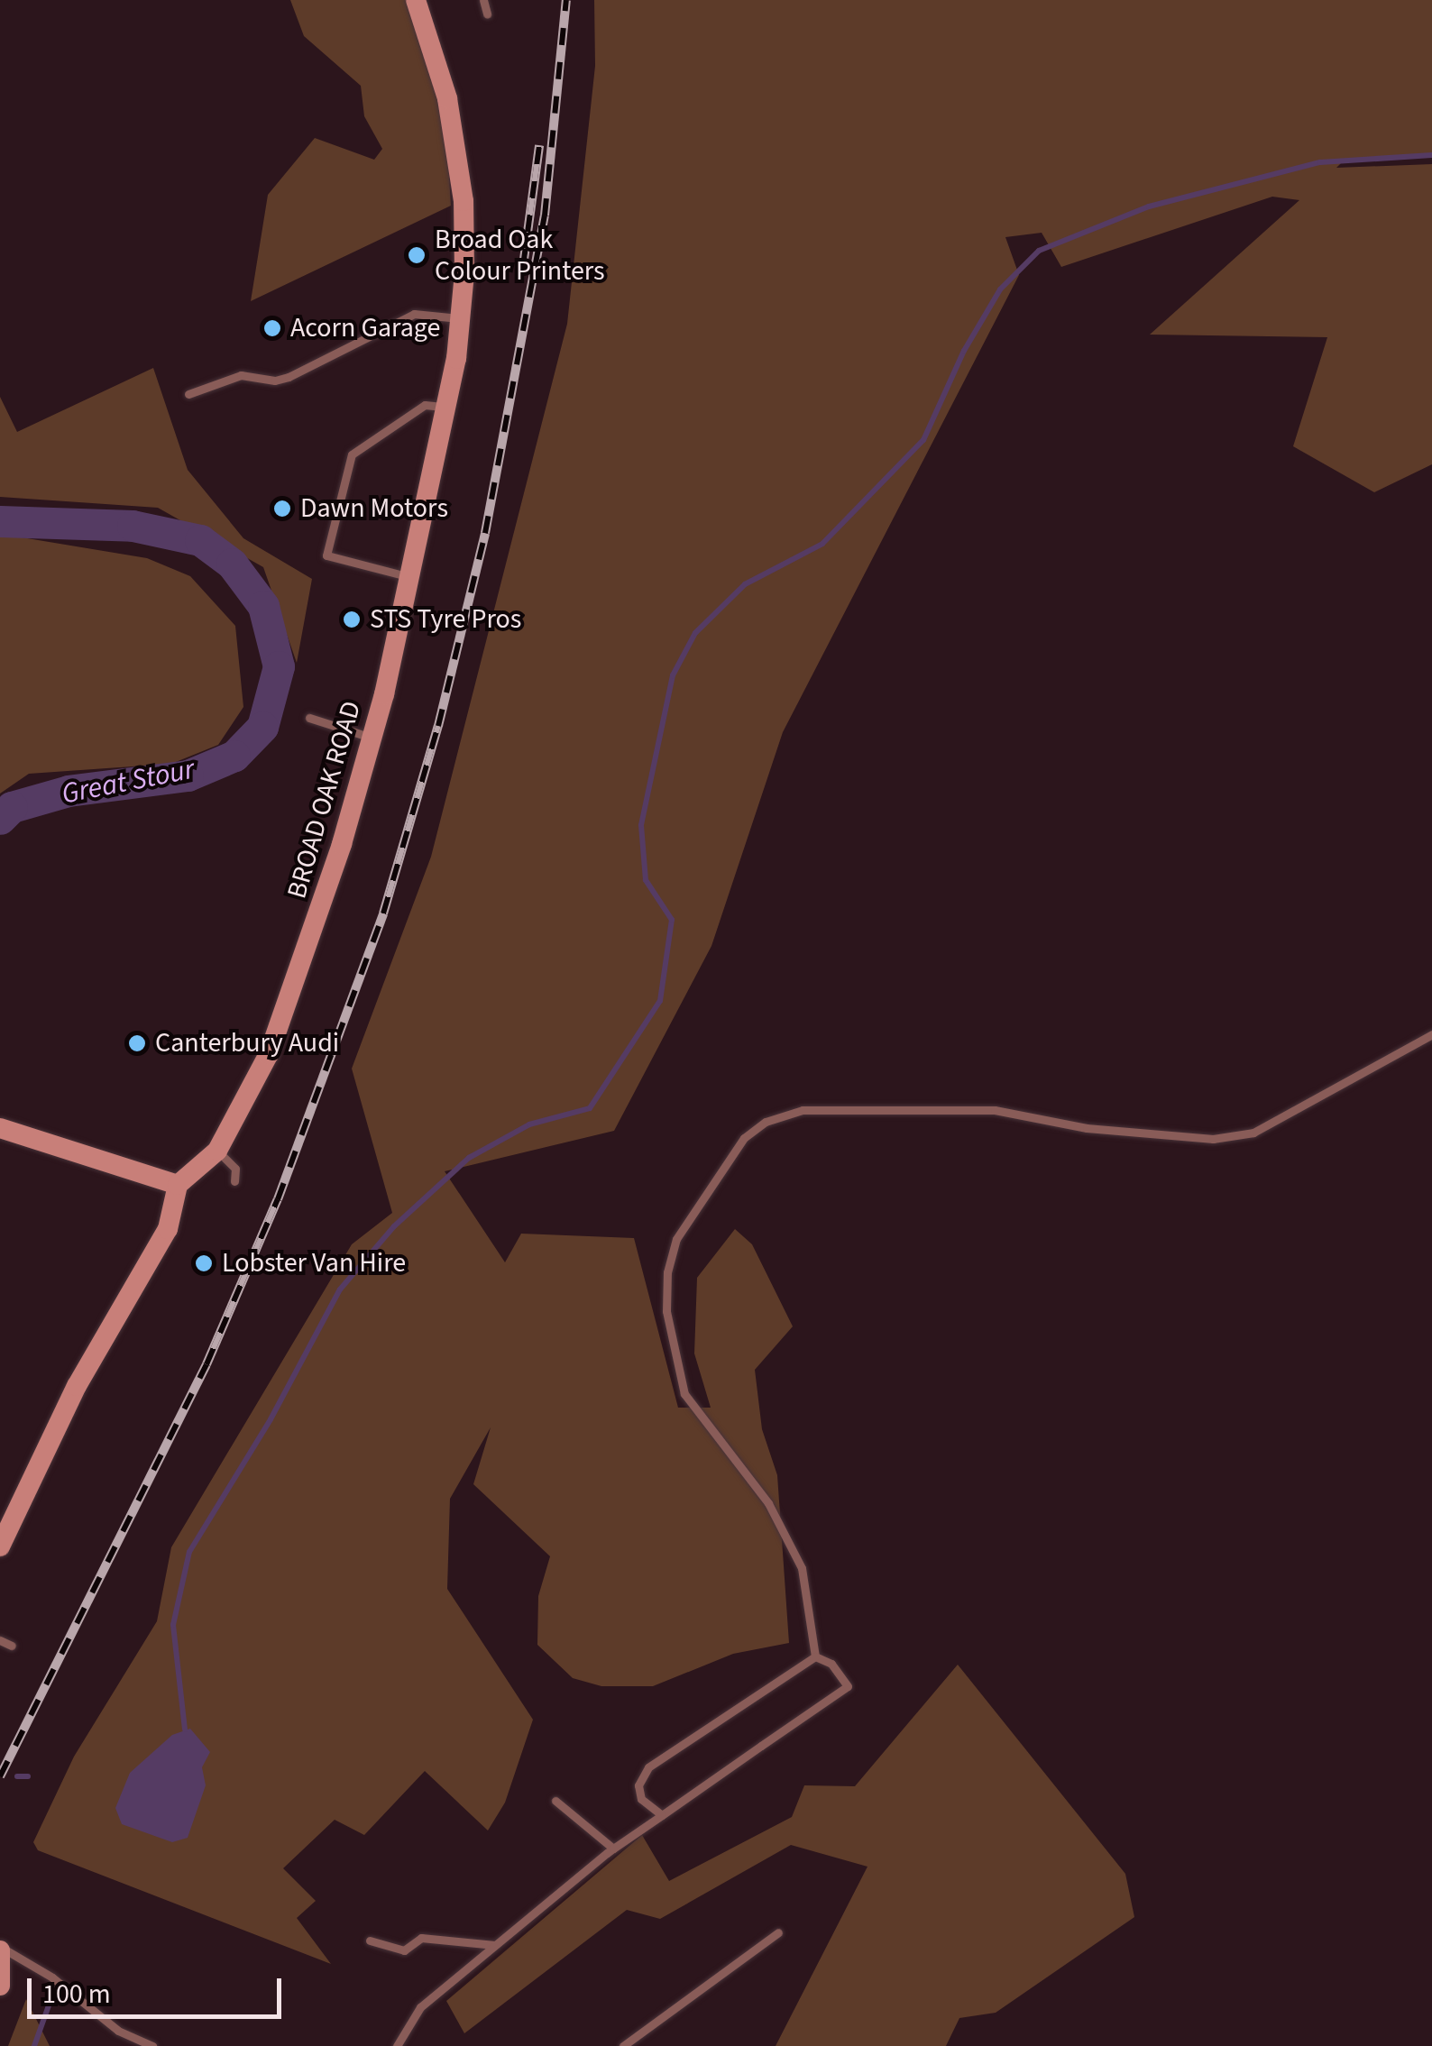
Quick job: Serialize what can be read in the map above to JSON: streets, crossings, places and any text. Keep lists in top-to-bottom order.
{
  "streets": {
    "street": ["BROAD OAK ROAD"]
  },
  "water": ["Great Stour"],
  "places": [
    "Broad Oak Colour Printers",
    "Acorn Garage",
    "Dawn Motors",
    "STS Tyre Pros",
    "Canterbury Audi",
    "Lobster Van Hire"
  ],
  "scale_bar": "100 m"
}
